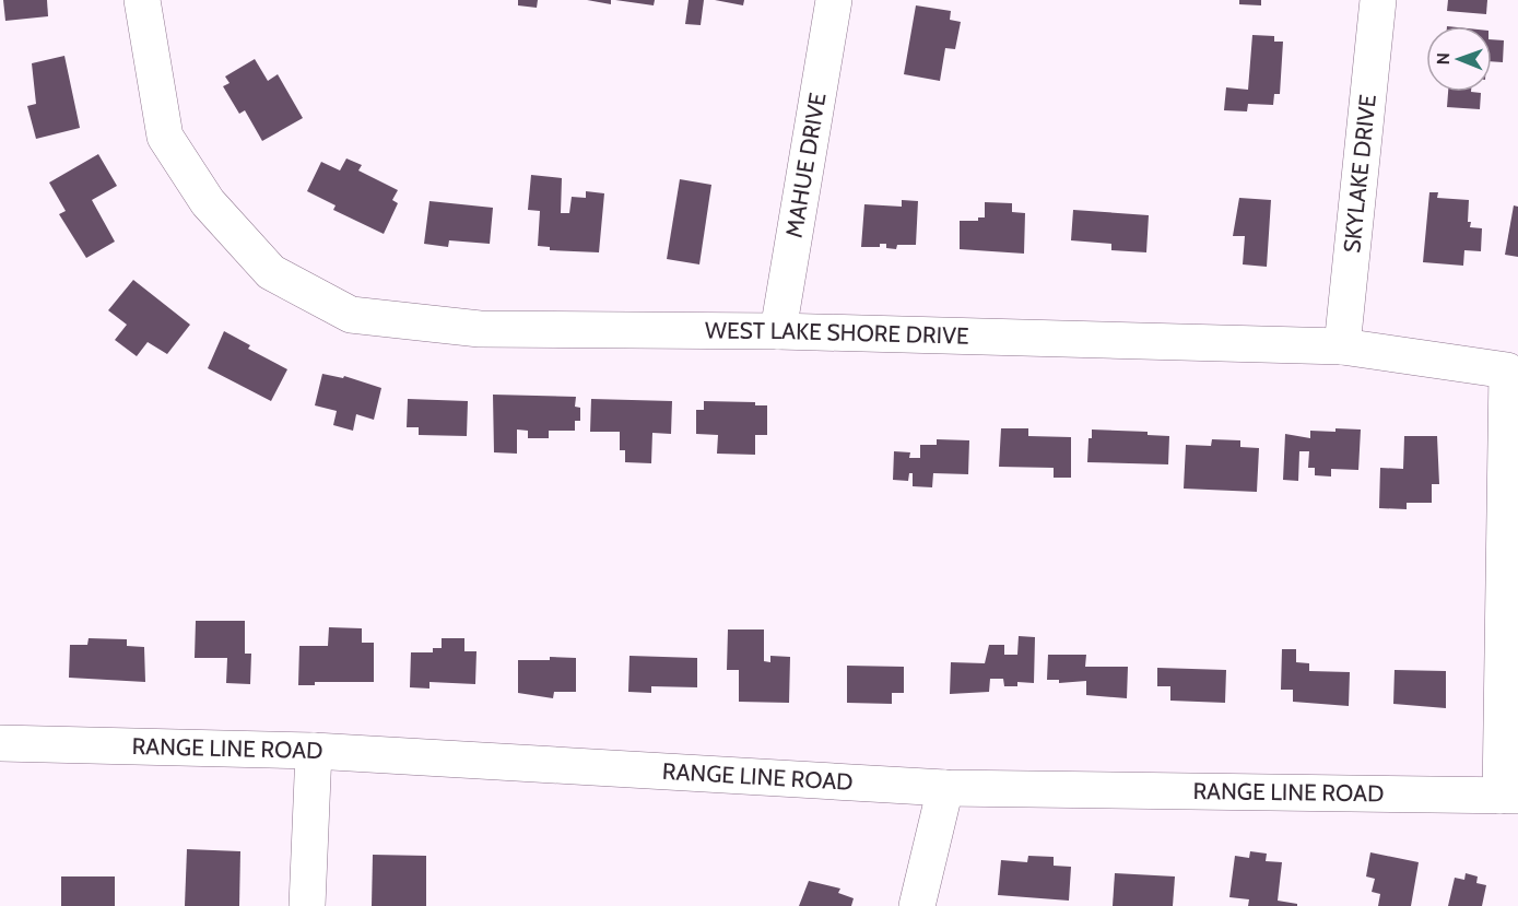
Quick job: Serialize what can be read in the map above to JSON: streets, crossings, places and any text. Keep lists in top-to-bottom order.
{
  "streets": {
    "street": [
      "MAHUE DRIVE",
      "SKYLAKE DRIVE",
      "WEST LAKE SHORE DRIVE",
      "RANGE LINE ROAD"
    ]
  },
  "crossings": [
    ["MAHUE DRIVE", "WEST LAKE SHORE DRIVE"],
    ["SKYLAKE DRIVE", "WEST LAKE SHORE DRIVE"],
    ["WEST LAKE SHORE DRIVE", "RANGE LINE ROAD"]
  ],
  "north": "left"
}
